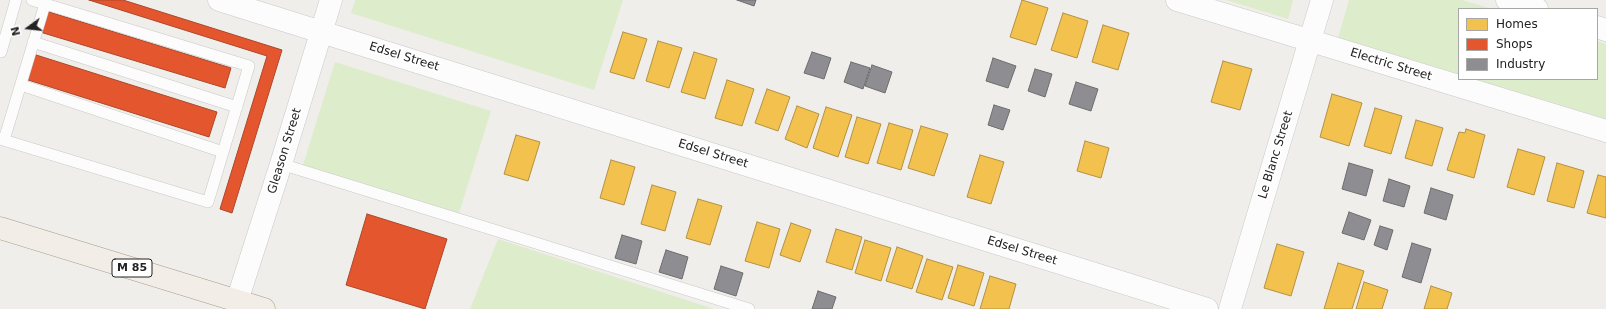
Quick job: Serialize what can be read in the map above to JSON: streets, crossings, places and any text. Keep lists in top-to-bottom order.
{
  "streets": {
    "main road": ["M 85"],
    "street": [
      "Edsel Street",
      "Electric Street",
      "Gleason Street",
      "Le Blanc Street"
    ]
  },
  "crossings": [
    ["Edsel Street", "Gleason Street"],
    ["Electric Street", "Le Blanc Street"],
    ["Gleason Street", "M 85"]
  ],
  "legend": ["Homes", "Shops", "Industry"],
  "north": "left"
}
